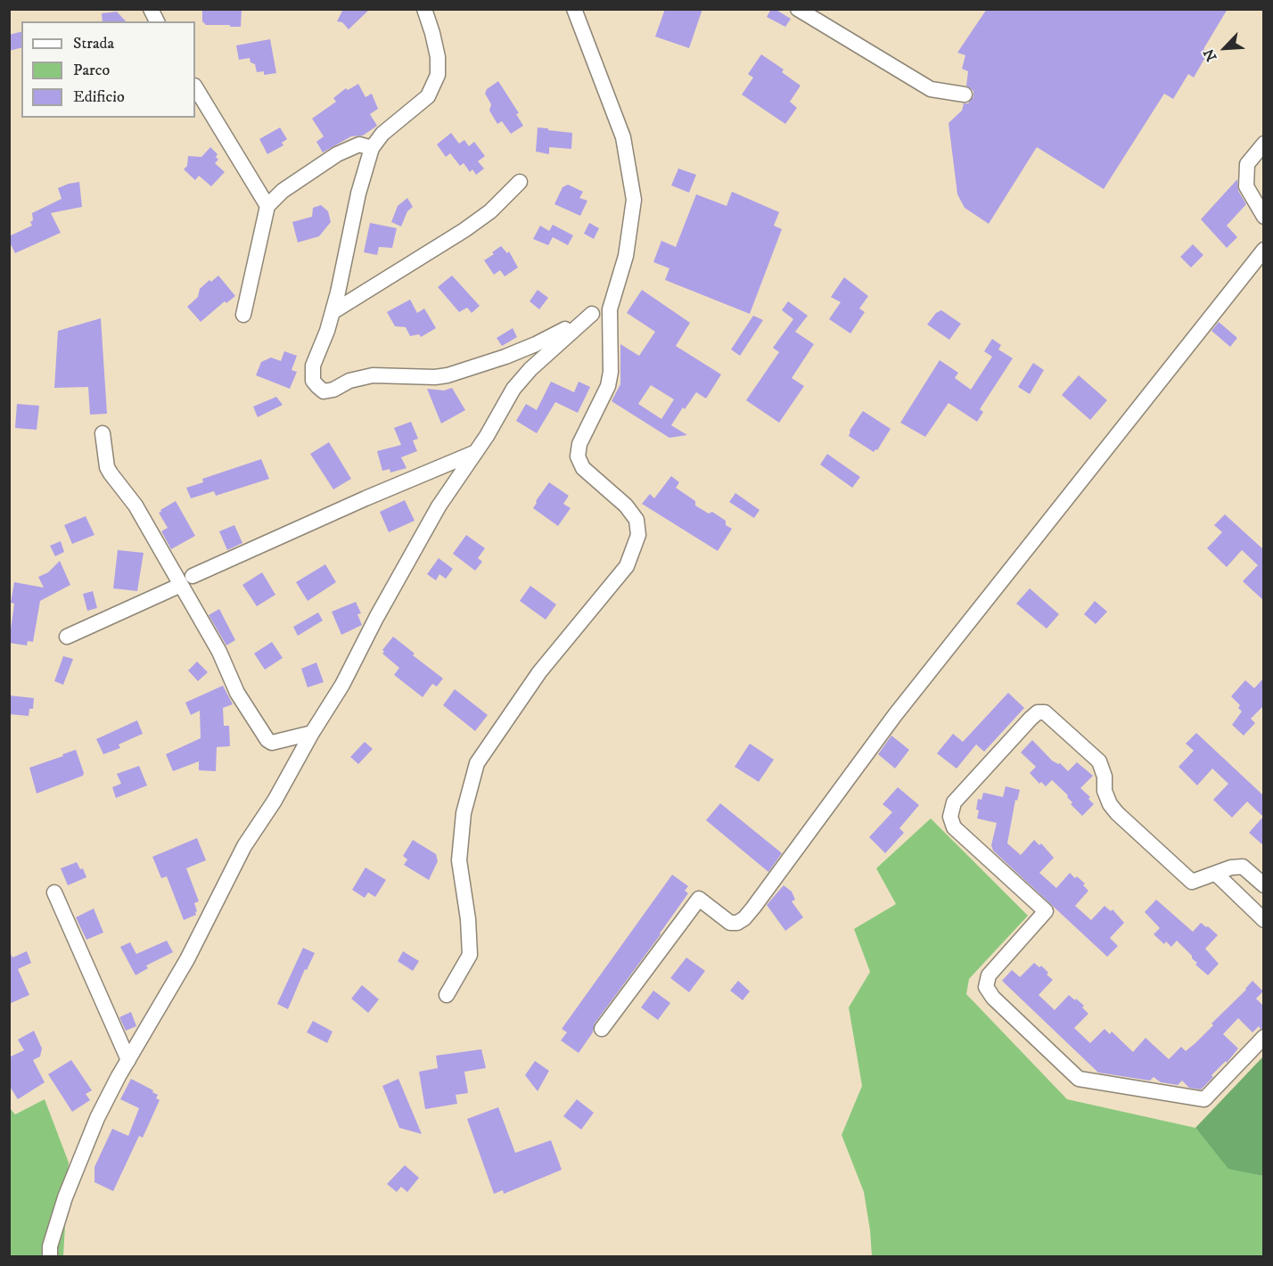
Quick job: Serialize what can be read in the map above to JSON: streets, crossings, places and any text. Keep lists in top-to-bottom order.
{
  "legend": ["Strada", "Parco", "Edificio"],
  "north": "bottom left"
}
